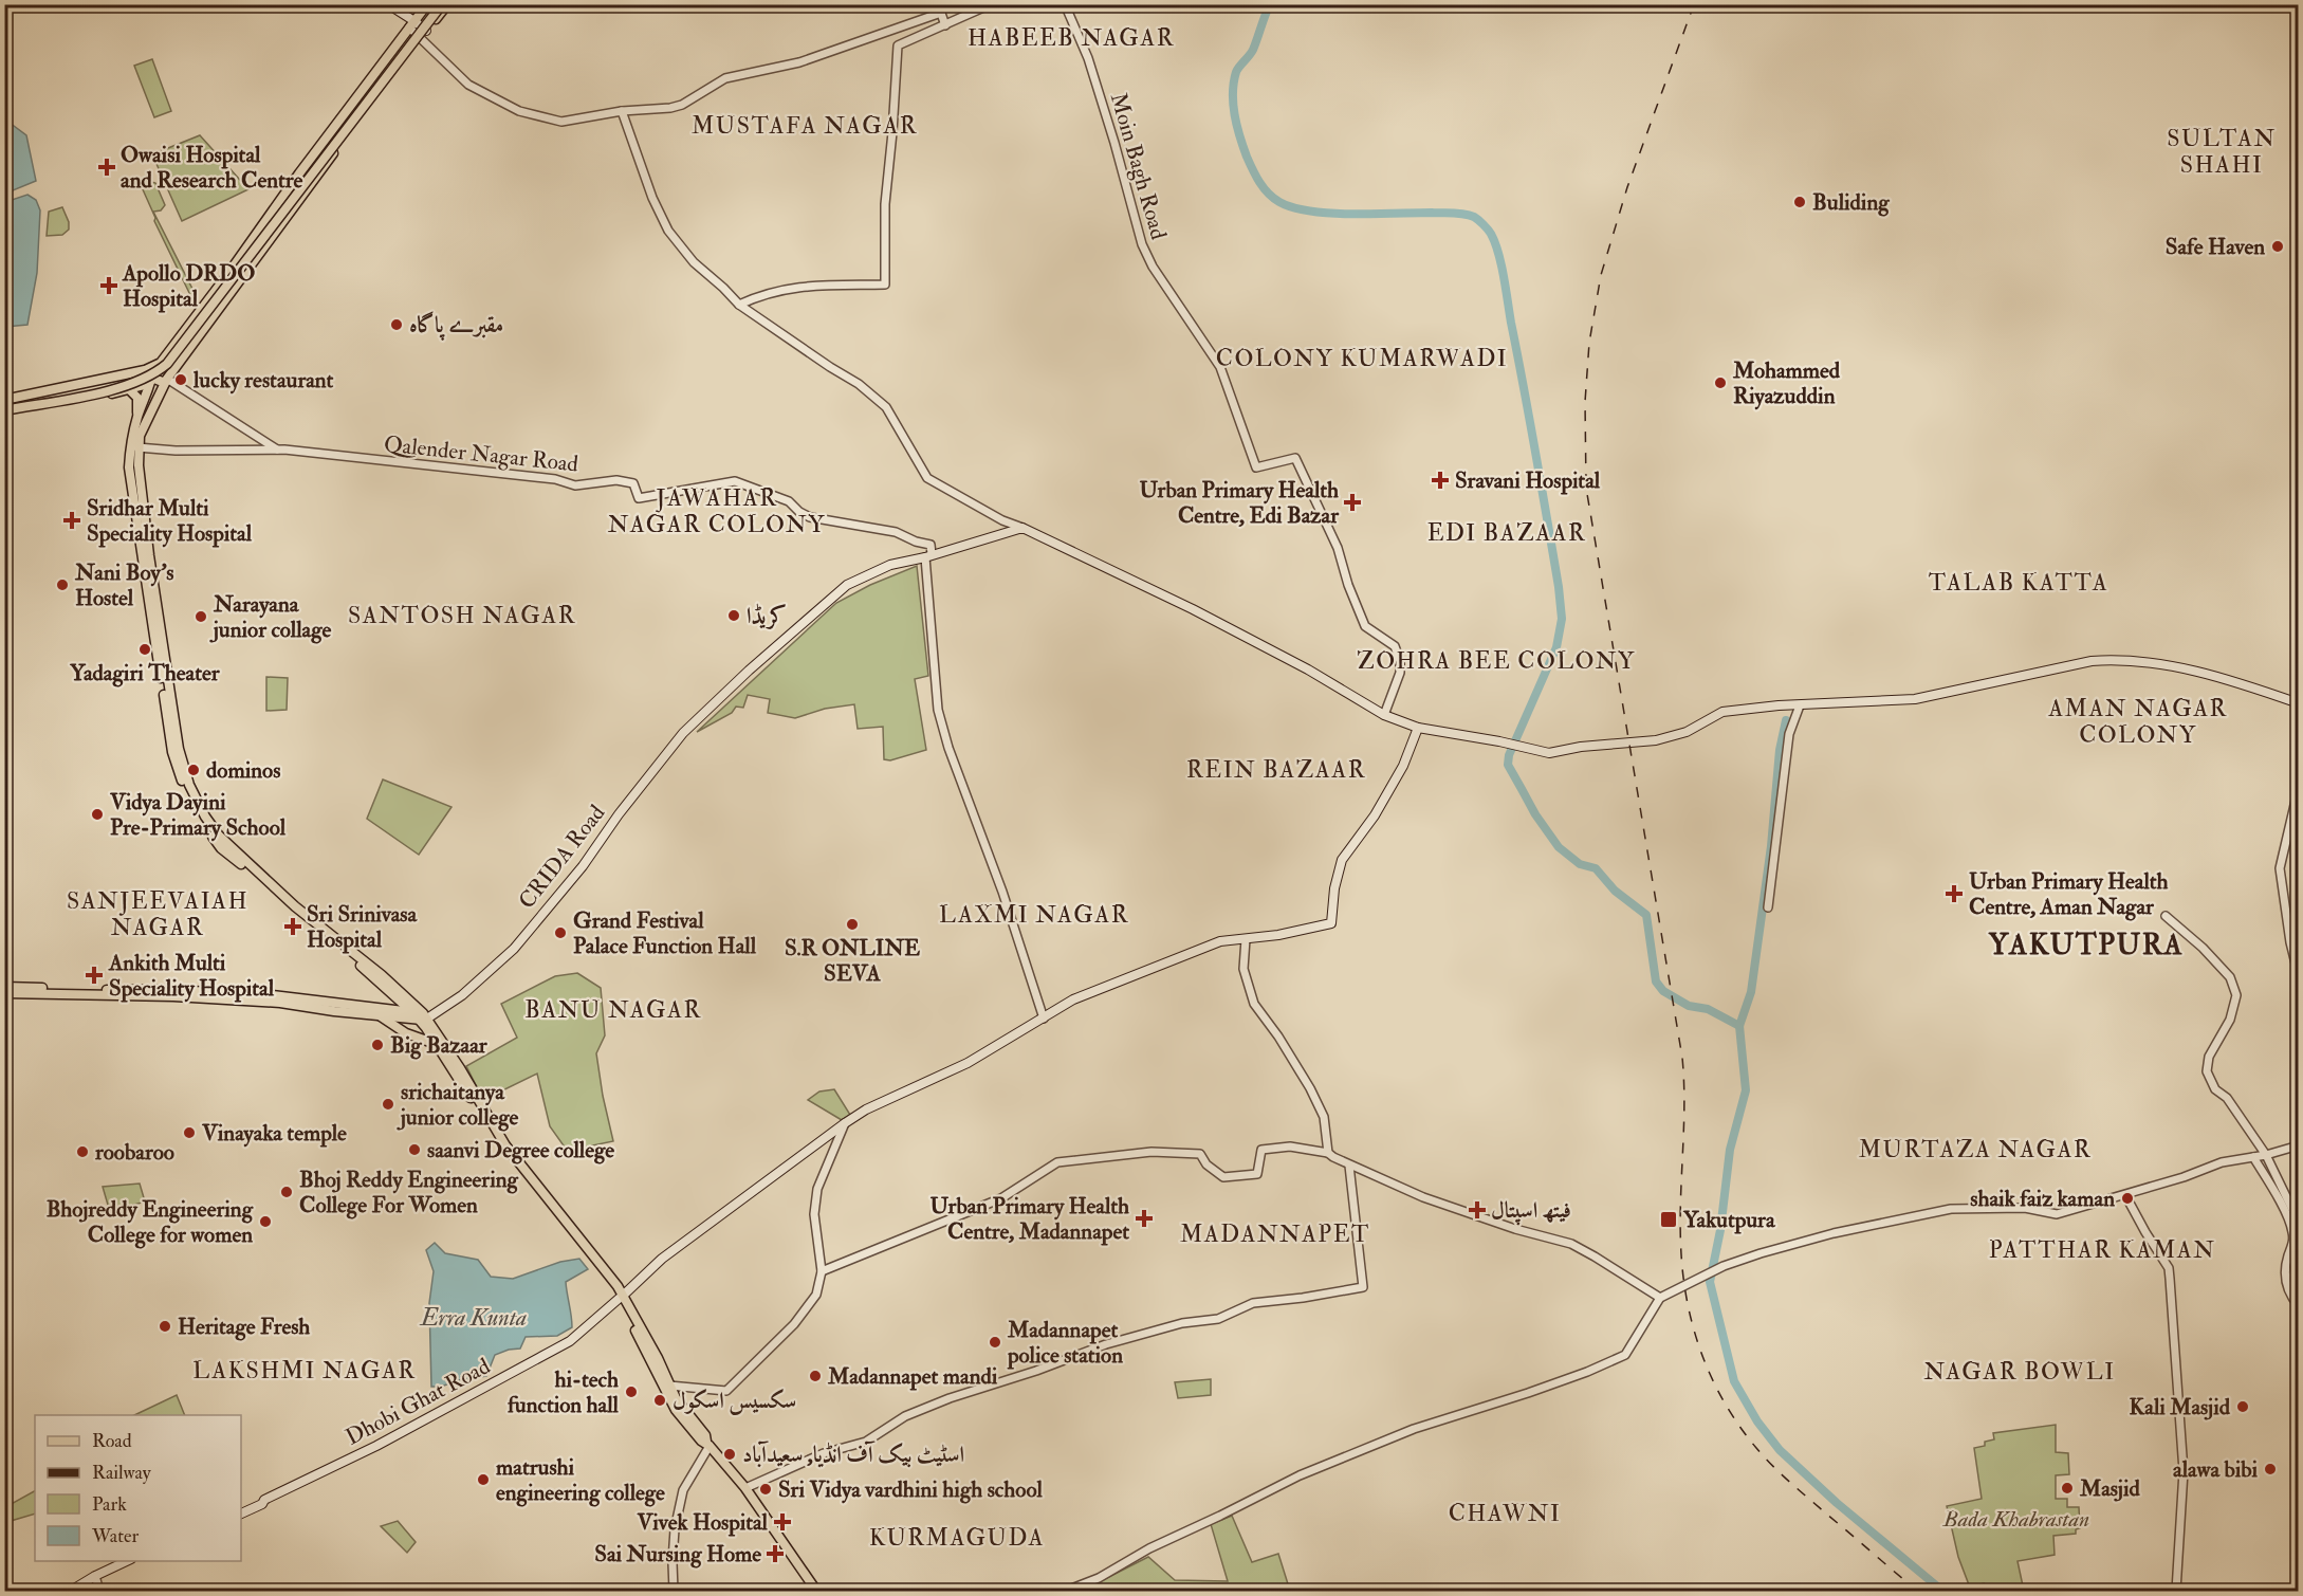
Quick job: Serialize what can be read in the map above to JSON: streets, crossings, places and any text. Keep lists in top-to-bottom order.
{
  "streets": {
    "main road": ["CRIDA Road", "Dhobi Ghat Road"],
    "street": ["Moin Bagh Road", "Qalender Nagar Road"]
  },
  "crossings": [
    ["Qalender Nagar Road", "CRIDA Road"]
  ],
  "districts": [
    "HABEEB NAGAR",
    "MUSTAFA NAGAR",
    "SULTAN SHAHI",
    "COLONY KUMARWADI",
    "JAWAHAR NAGAR COLONY",
    "EDI BAZAAR",
    "TALAB KATTA",
    "SANTOSH NAGAR",
    "ZOHRA BEE COLONY",
    "AMAN NAGAR COLONY",
    "REIN BAZAAR",
    "SANJEEVAIAH NAGAR",
    "LAXMI NAGAR",
    "YAKUTPURA",
    "BANU NAGAR",
    "MURTAZA NAGAR",
    "MADANNAPET",
    "PATTHAR KAMAN",
    "LAKSHMI NAGAR",
    "NAGAR BOWLI",
    "CHAWNI",
    "KURMAGUDA"
  ],
  "water": ["Erra Kunta"],
  "parks": ["Bada Khabrastan"],
  "places": {
    "health": [
      "Owaisi Hospital and Research Centre",
      "Apollo DRDO Hospital",
      "Sravani Hospital",
      "Urban Primary Health Centre, Edi Bazar",
      "Sridhar Multi Speciality Hospital",
      "Urban Primary Health Centre, Aman Nagar",
      "Sri Srinivasa Hospital",
      "Ankith Multi Speciality Hospital",
      "فیتھ اسپتال",
      "Urban Primary Health Centre, Madannapet",
      "Vivek Hospital",
      "Sai Nursing Home"
    ],
    "other": [
      "Buliding",
      "Safe Haven",
      "مقبرے پاگاہ",
      "lucky restaurant",
      "Mohammed Riyazuddin",
      "Nani Boy's Hostel",
      "کریڈا",
      "Narayana junior collage",
      "Yadagiri Theater",
      "dominos",
      "Vidya Dayini Pre-Primary School",
      "S.R ONLINE SEVA",
      "Grand Festival Palace Function Hall",
      "Big Bazaar",
      "srichaitanya junior college",
      "Vinayaka temple",
      "saanvi Degree college",
      "roobaroo",
      "Bhoj Reddy Engineering College For Women",
      "shaik faiz kaman",
      "Bhojreddy Engineering College for women",
      "Heritage Fresh",
      "Madannapet police station",
      "Madannapet mandi",
      "hi-tech function hall",
      "سکسیس اسکول",
      "Kali Masjid",
      "اسٹیٹ بیک آف انڈیا, سعیدآباد",
      "alawa bibi",
      "matrushi engineering college",
      "Masjid",
      "Sri Vidya vardhini high school"
    ],
    "transit": ["Yakutpura"]
  },
  "legend": [
    "Road",
    "Railway",
    "Park",
    "Water"
  ]
}
